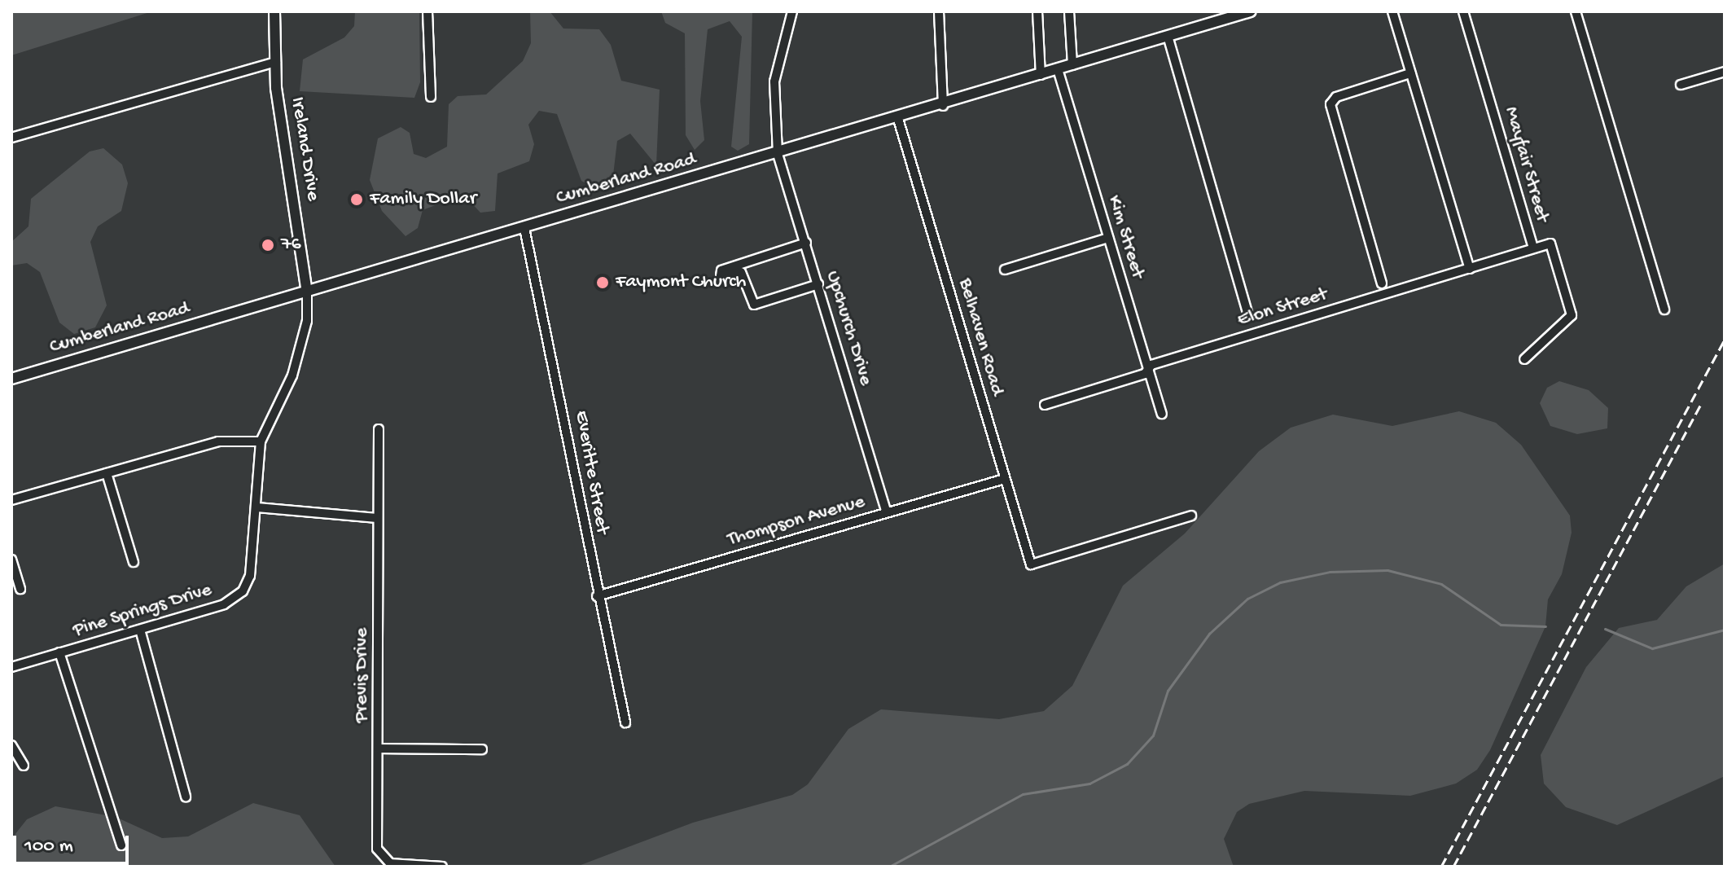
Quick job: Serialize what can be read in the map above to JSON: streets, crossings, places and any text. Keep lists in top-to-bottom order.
{
  "streets": {
    "main road": ["Ireland Drive", "Cumberland Road"],
    "street": [
      "Mayfair Street",
      "Kim Street",
      "Elon Street",
      "Upchurch Drive",
      "Belhaven Road",
      "Everitte Street",
      "Thompson Avenue",
      "Pine Springs Drive",
      "Previs Drive"
    ]
  },
  "crossings": [
    ["Ireland Drive", "Cumberland Road"],
    ["Ireland Drive", "Pine Springs Drive"],
    ["Mayfair Street", "Elon Street"],
    ["Cumberland Road", "Kim Street"],
    ["Cumberland Road", "Upchurch Drive"],
    ["Cumberland Road", "Belhaven Road"],
    ["Cumberland Road", "Everitte Street"],
    ["Cumberland Road", "Pine Springs Drive"],
    ["Kim Street", "Elon Street"],
    ["Upchurch Drive", "Thompson Avenue"],
    ["Belhaven Road", "Thompson Avenue"],
    ["Everitte Street", "Thompson Avenue"]
  ],
  "places": ["Family Dollar", "76", "Faymont Church"],
  "scale_bar": "100 m"
}
